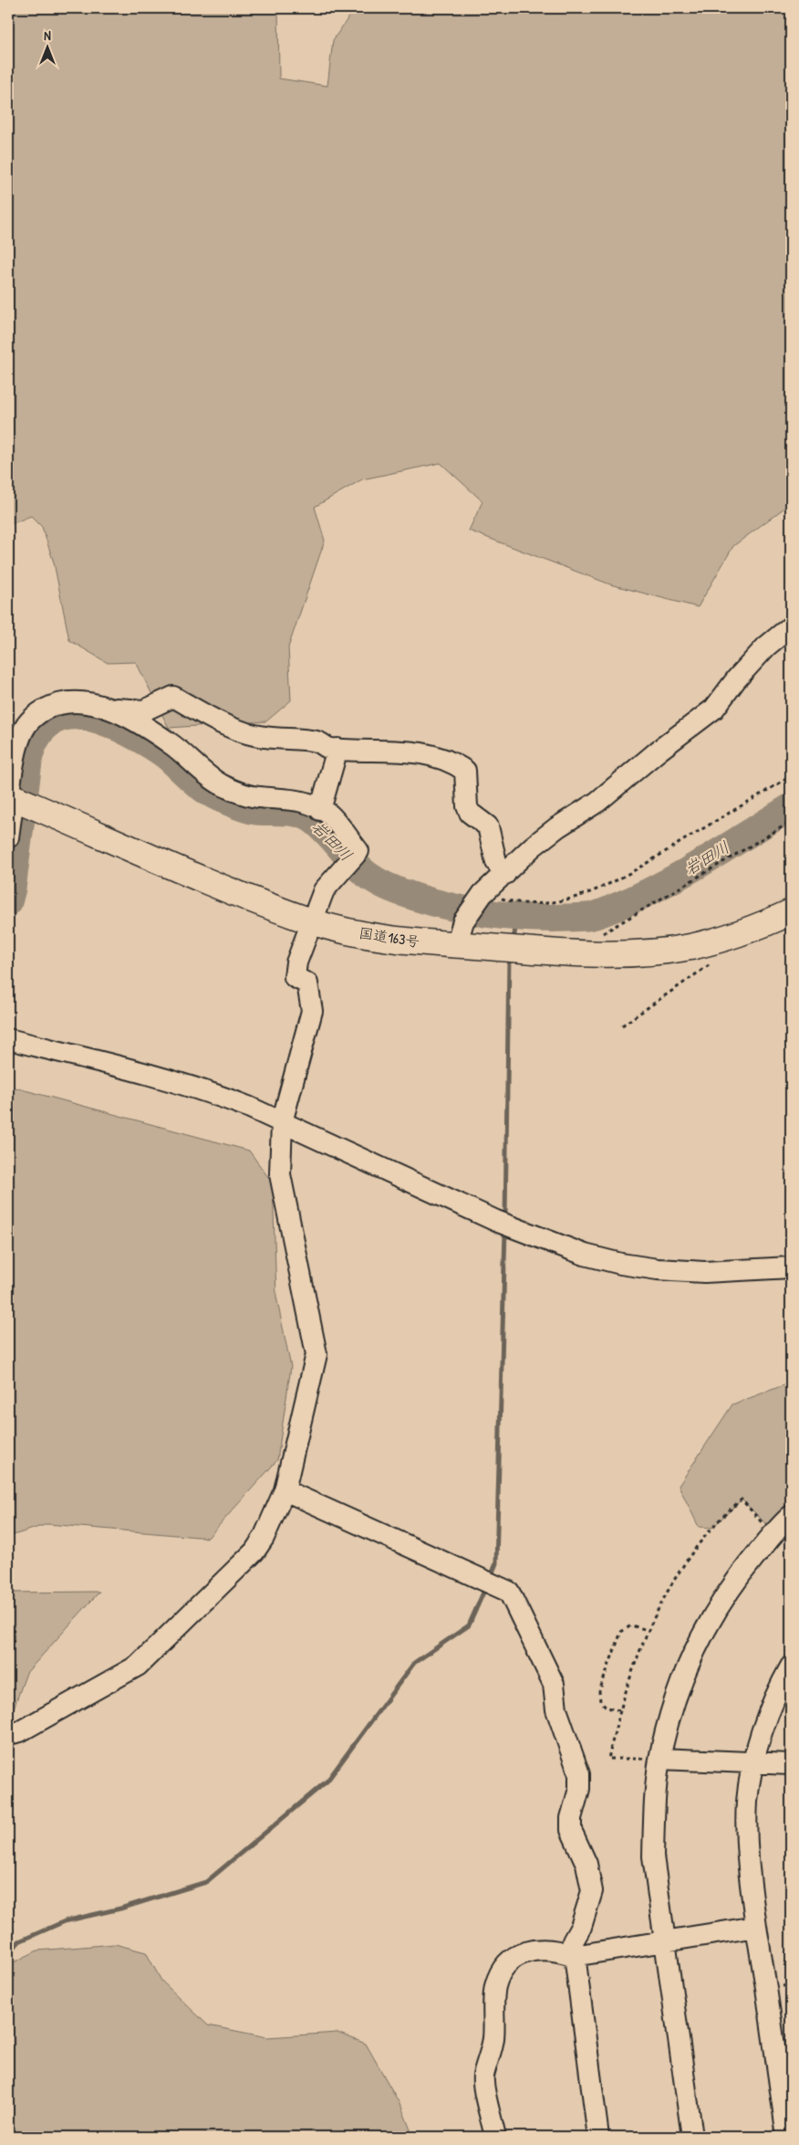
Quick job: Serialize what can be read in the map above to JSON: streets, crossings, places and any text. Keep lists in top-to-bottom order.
{
  "streets": {
    "highway": ["国道163号"]
  },
  "water": ["岩田川"],
  "north": "top"
}
